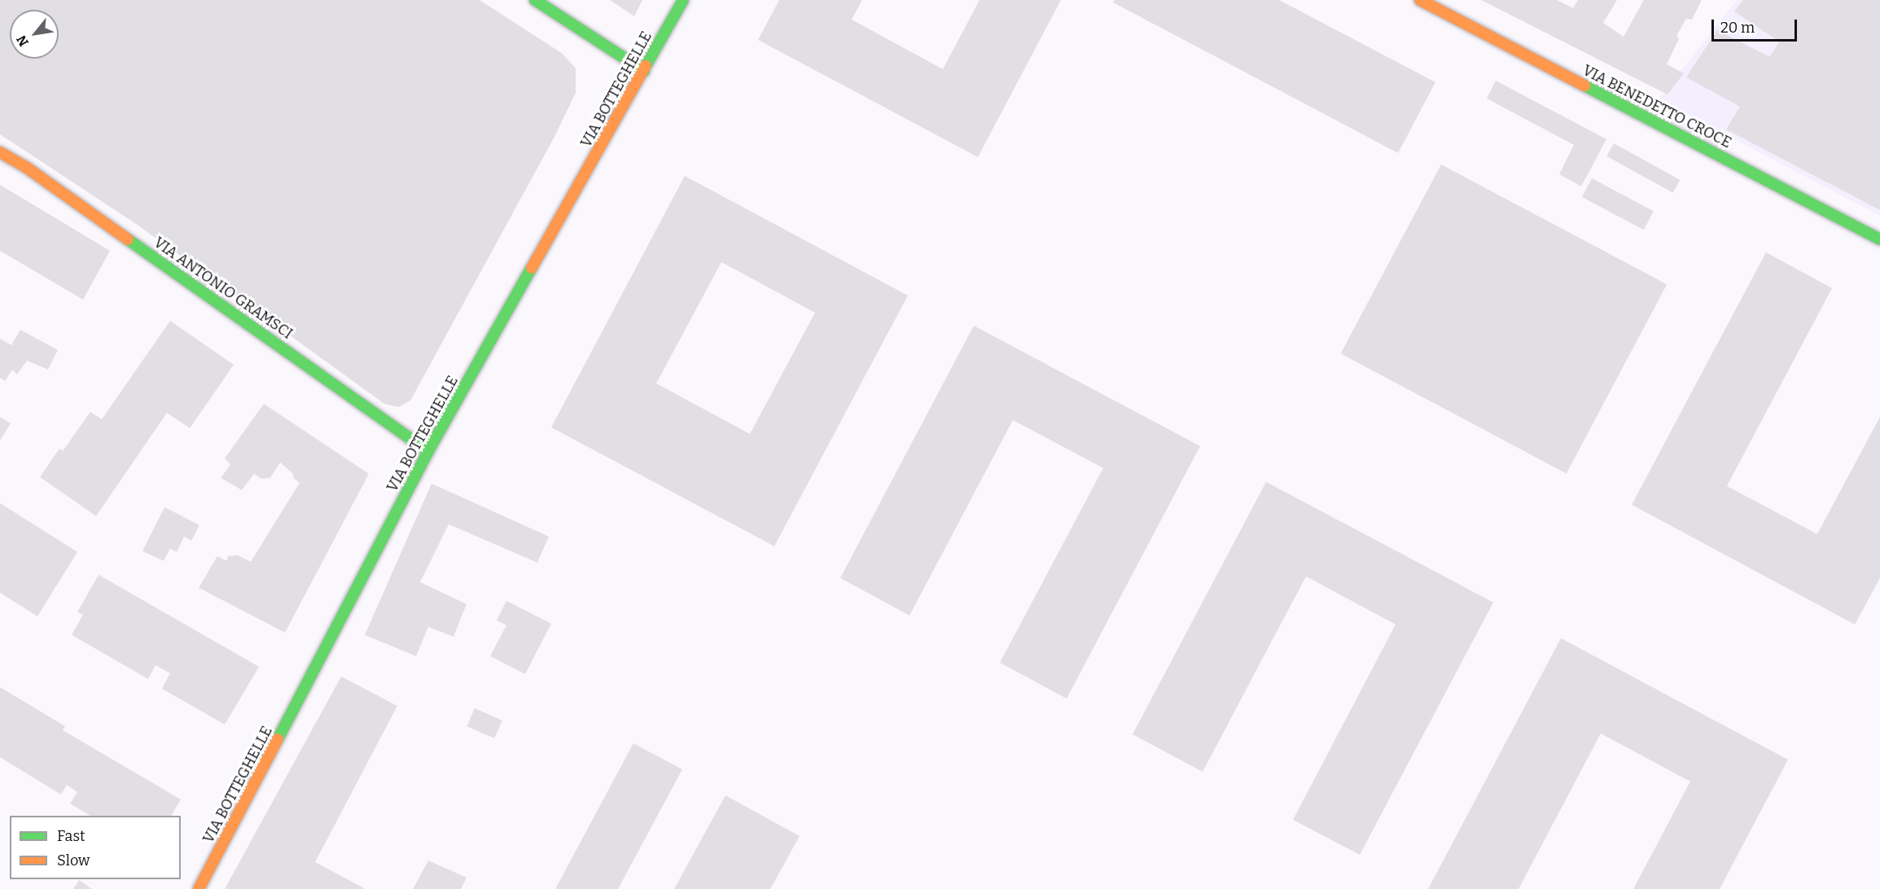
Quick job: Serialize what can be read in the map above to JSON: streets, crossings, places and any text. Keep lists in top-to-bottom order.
{
  "streets": {
    "main road": ["VIA BOTTEGHELLE", "VIA BENEDETTO CROCE", "VIA ANTONIO GRAMSCI"]
  },
  "crossings": [
    ["VIA BOTTEGHELLE", "VIA ANTONIO GRAMSCI"]
  ],
  "legend": ["Fast", "Slow"],
  "scale_bar": "20 m",
  "north": "bottom left"
}
